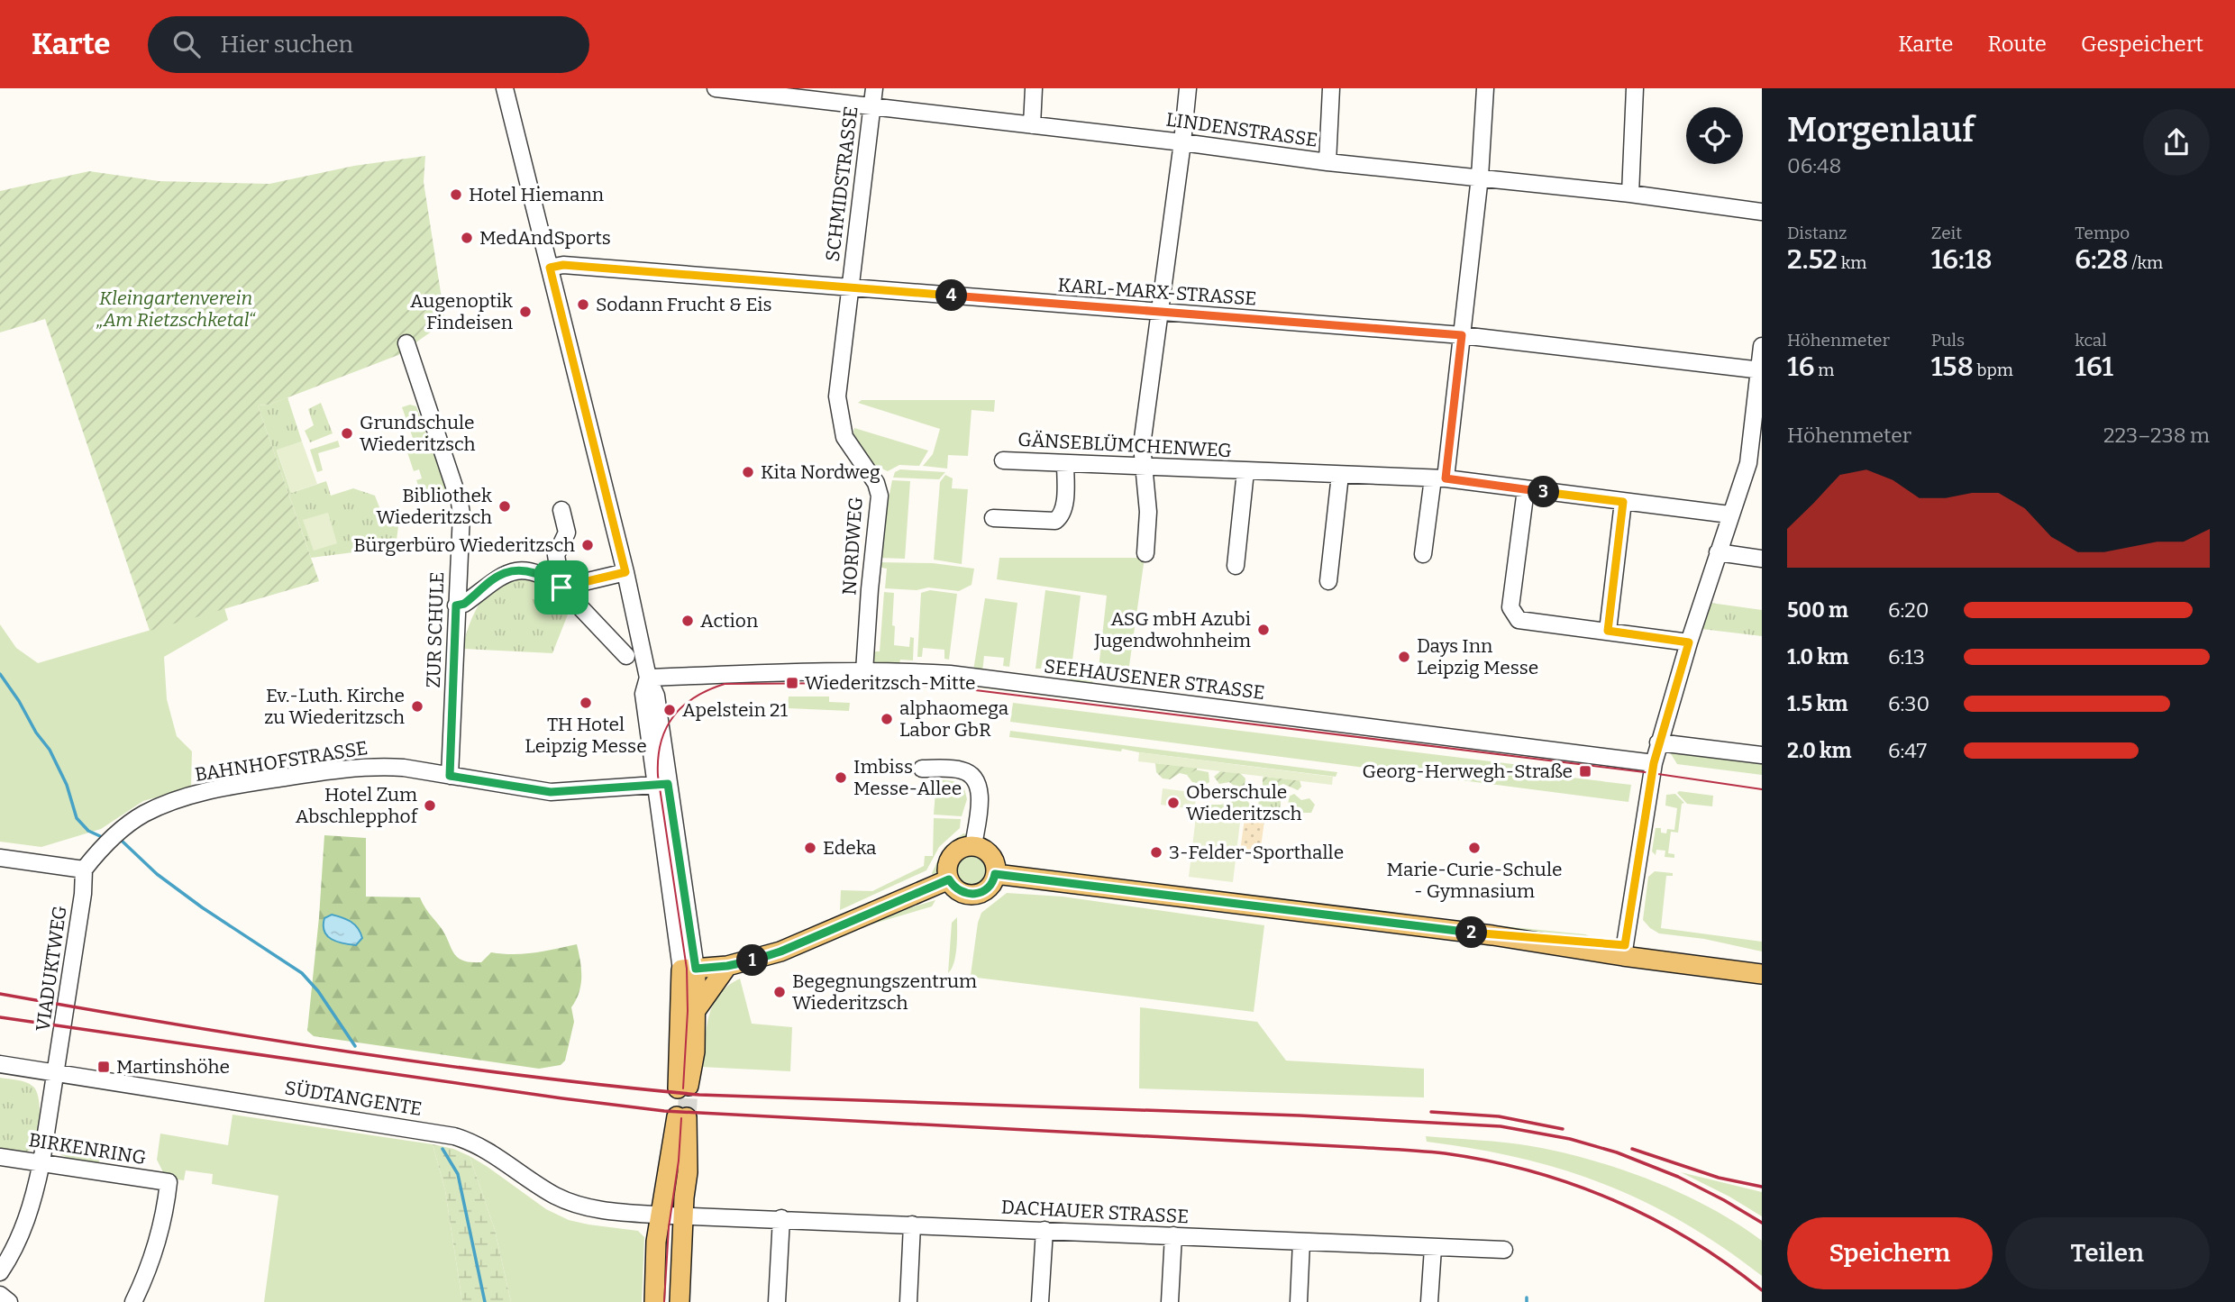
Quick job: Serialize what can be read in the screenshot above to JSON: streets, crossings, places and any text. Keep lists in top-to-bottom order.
{
  "streets": {
    "street": [
      "LINDENSTRASSE",
      "SCHMIDSTRASSE",
      "KARL-MARX-STRASSE",
      "GÄNSEBLÜMCHENWEG",
      "NORDWEG",
      "ZUR SCHULE",
      "SEEHAUSENER STRASSE",
      "BAHNHOFSTRASSE",
      "VIADUKTWEG",
      "SÜDTANGENTE",
      "BIRKENRING",
      "DACHAUER STRASSE"
    ]
  },
  "crossings": [
    ["LINDENSTRASSE", "SCHMIDSTRASSE"],
    ["SCHMIDSTRASSE", "KARL-MARX-STRASSE"],
    ["SCHMIDSTRASSE", "NORDWEG"],
    ["NORDWEG", "SEEHAUSENER STRASSE"],
    ["ZUR SCHULE", "BAHNHOFSTRASSE"],
    ["BAHNHOFSTRASSE", "VIADUKTWEG"],
    ["VIADUKTWEG", "SÜDTANGENTE"],
    ["VIADUKTWEG", "BIRKENRING"],
    ["SÜDTANGENTE", "DACHAUER STRASSE"]
  ],
  "parks": ["Kleingartenverein „Am Rietzschketal“"],
  "places": {
    "other": [
      "Hotel Hiemann",
      "MedAndSports",
      "Sodann Frucht & Eis",
      "Augenoptik Findeisen",
      "Grundschule Wiederitzsch",
      "Kita Nordweg",
      "Bibliothek Wiederitzsch",
      "Bürgerbüro Wiederitzsch",
      "Action",
      "ASG mbH Azubi Jugendwohnheim",
      "Days Inn Leipzig Messe",
      "TH Hotel Leipzig Messe",
      "Ev.-Luth. Kirche zu Wiederitzsch",
      "Apelstein 21",
      "alphaomega Labor GbR",
      "Imbiss Messe-Allee",
      "Oberschule Wiederitzsch",
      "Hotel Zum Abschlepphof",
      "Edeka",
      "Marie-Curie-Schule - Gymnasium",
      "3-Felder-Sporthalle",
      "Begegnungszentrum Wiederitzsch"
    ],
    "transit": ["Wiederitzsch-Mitte", "Georg-Herwegh-Straße", "Martinshöhe"]
  },
  "page": {
    "header": "Karte",
    "search": "Hier suchen",
    "nav": ["Karte", "Route", "Gespeichert"],
    "heading": ["Morgenlauf", "06:48"],
    "stats": [
      ["Distanz", "2.52 km"],
      ["Zeit", "16:18"],
      ["Tempo", "6:28 /km"],
      ["Höhenmeter", "16 m"],
      ["Puls", "158 bpm"],
      ["kcal", "161"]
    ],
    "pins": [
      "4",
      "3",
      "2",
      "1"
    ],
    "chart": ["Höhenmeter", "223–238 m"],
    "list": [
      {
        "name": "500 m",
        "note": "6:20"
      },
      {
        "name": "1.0 km",
        "note": "6:13"
      },
      {
        "name": "1.5 km",
        "note": "6:30"
      },
      {
        "name": "2.0 km",
        "note": "6:47"
      }
    ],
    "buttons": ["Speichern", "Teilen"]
  }
}
